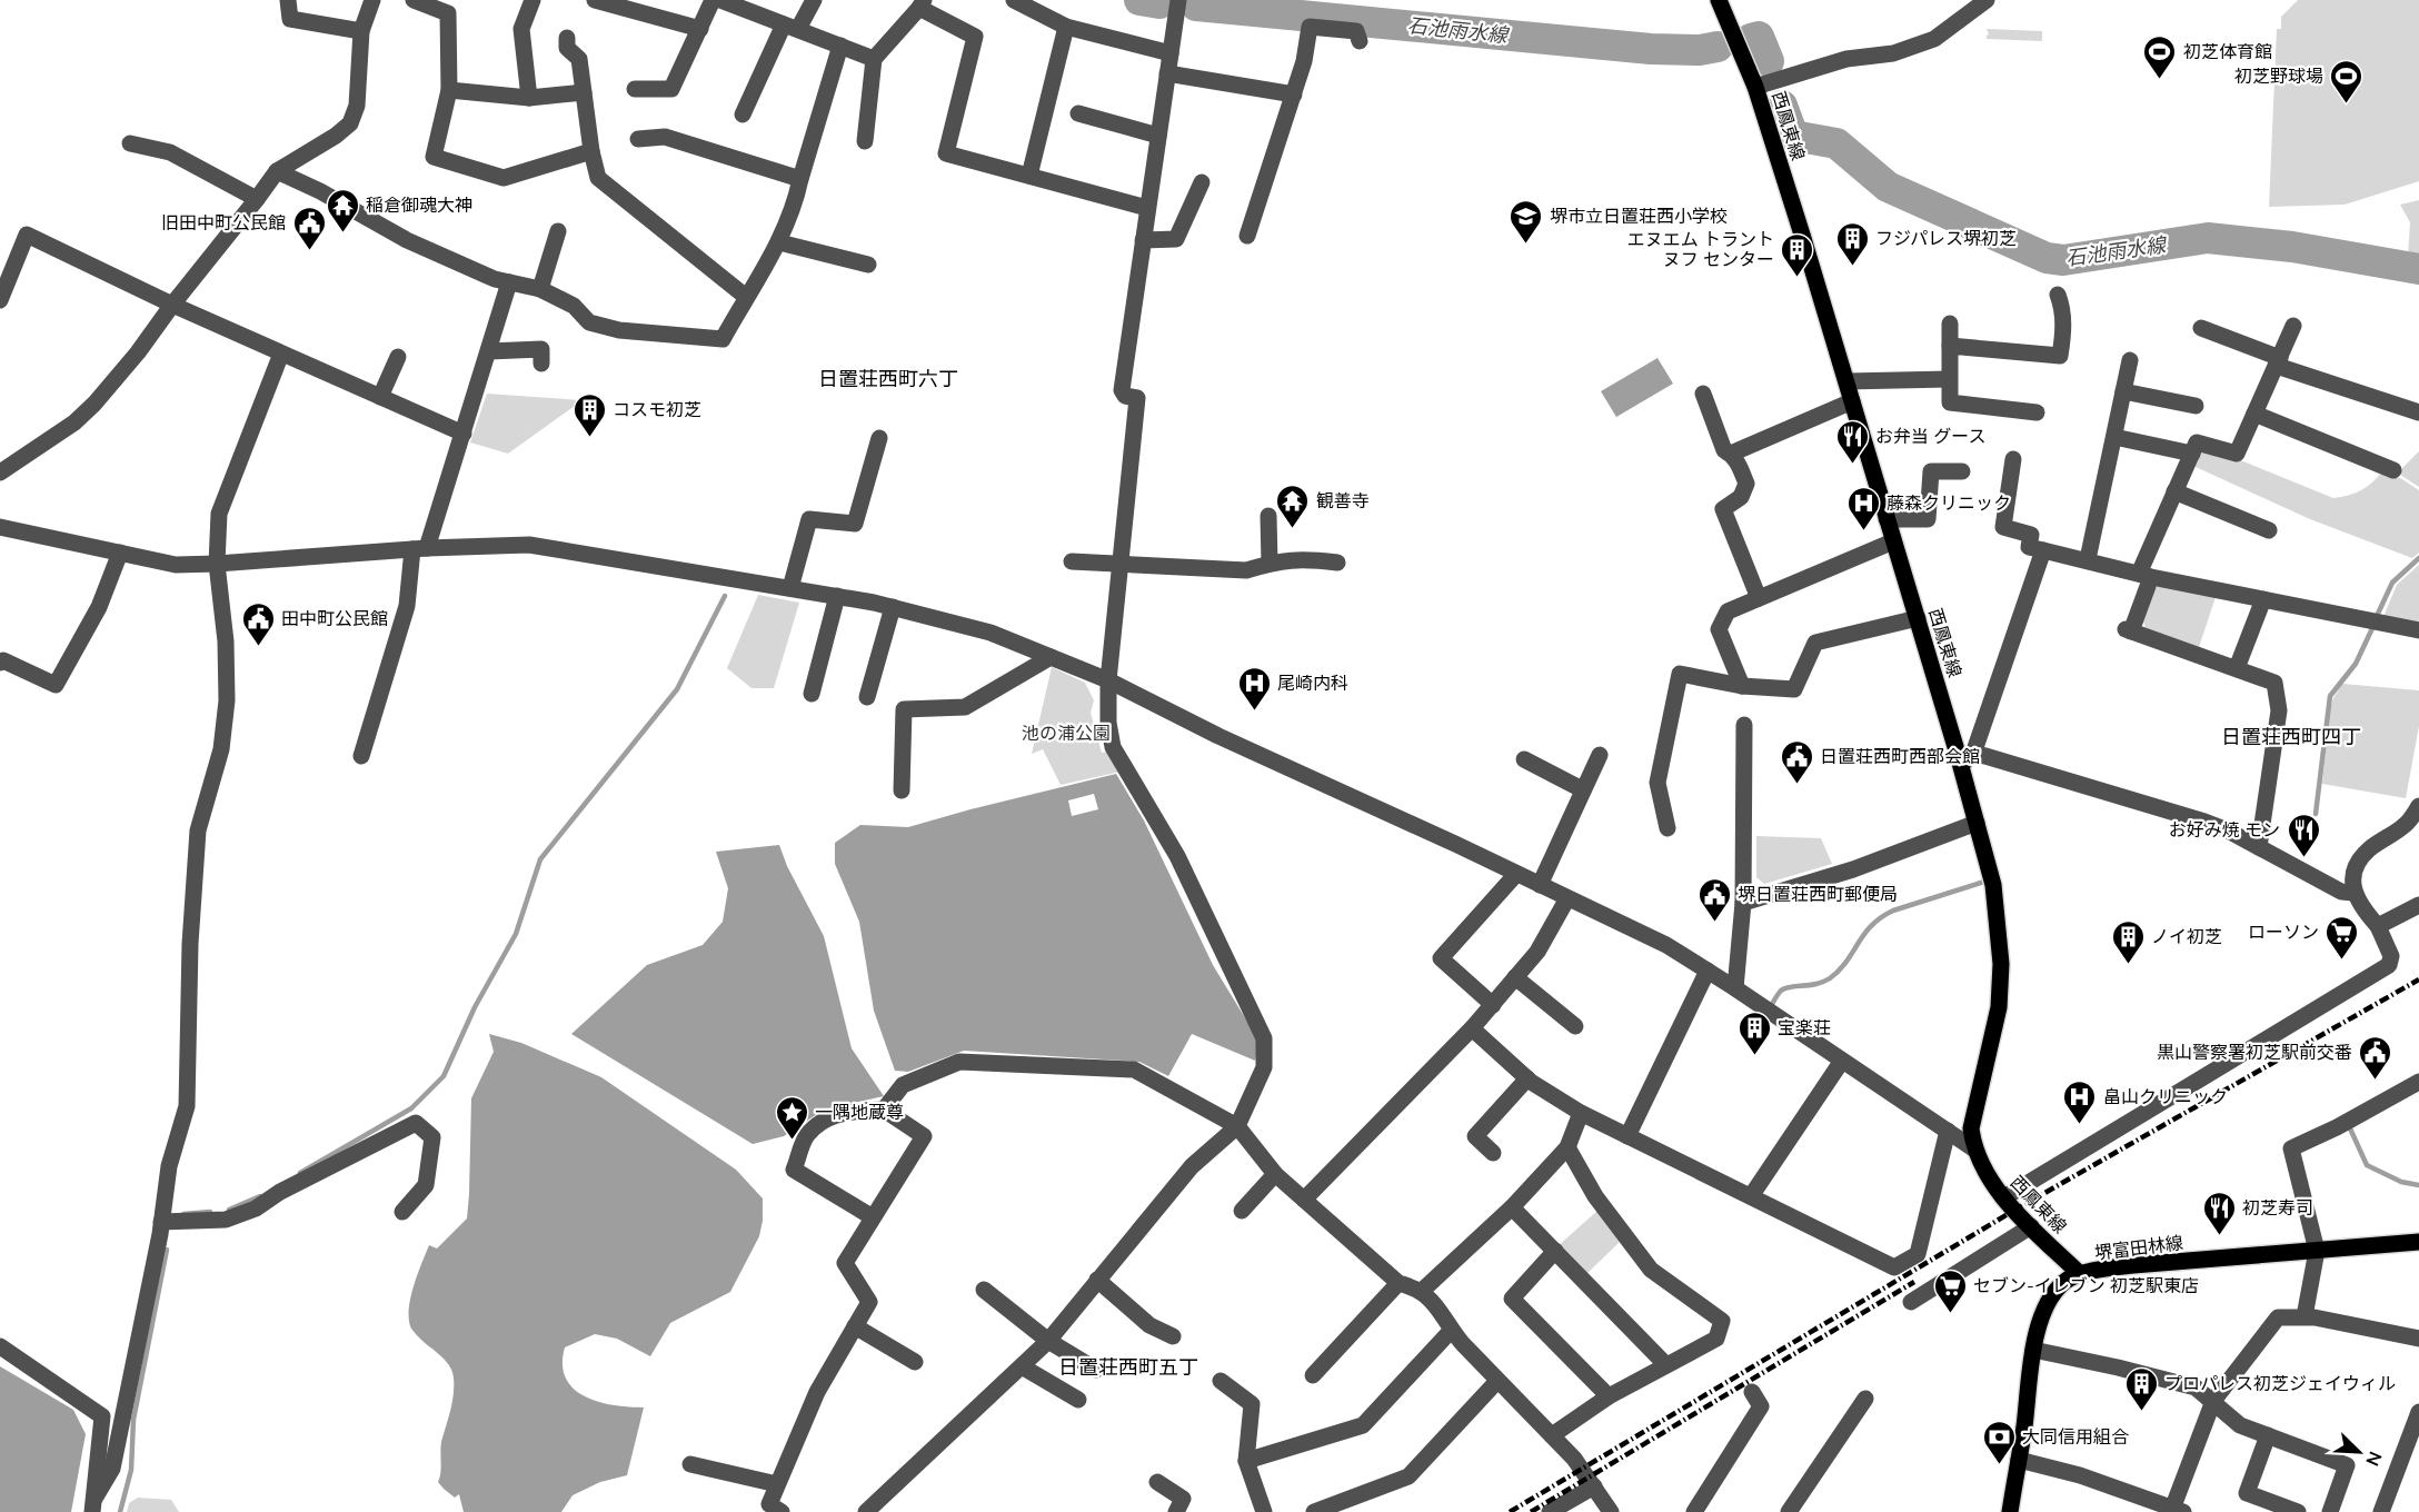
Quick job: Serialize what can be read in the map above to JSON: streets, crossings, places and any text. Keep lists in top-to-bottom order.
{
  "streets": {
    "main road": ["西鳳東線", "堺富田林線"]
  },
  "crossings": [
    ["西鳳東線", "堺富田林線"]
  ],
  "districts": ["日置荘西町六丁", "日置荘西町四丁", "日置荘西町五丁"],
  "water": ["石池雨水線"],
  "parks": ["池の浦公園"],
  "places": {
    "sports": ["初芝体育館", "初芝野球場"],
    "temple": ["稲倉御魂大神", "観善寺"],
    "school or university": ["堺市立日置荘西小学校"],
    "public building": [
      "旧田中町公民館",
      "田中町公民館",
      "日置荘西町西部会館",
      "堺日置荘西町郵便局",
      "黒山警察署初芝駅前交番"
    ],
    "building": [
      "フジパレス堺初芝",
      "エヌエム トラント ヌフ センター",
      "コスモ初芝",
      "ノイ初芝",
      "宝楽荘",
      "プロパレス初芝ジェイウィル"
    ],
    "restaurant": ["お弁当 グース", "お好み焼 モン", "初芝寿司"],
    "hospital": ["藤森クリニック", "尾崎内科", "畠山クリニック"],
    "supermarket": ["ローソン", "セブン-イレブン 初芝駅東店"],
    "place": ["一隅地蔵尊"],
    "bank": ["大同信用組合"]
  },
  "north": "bottom right"
}
